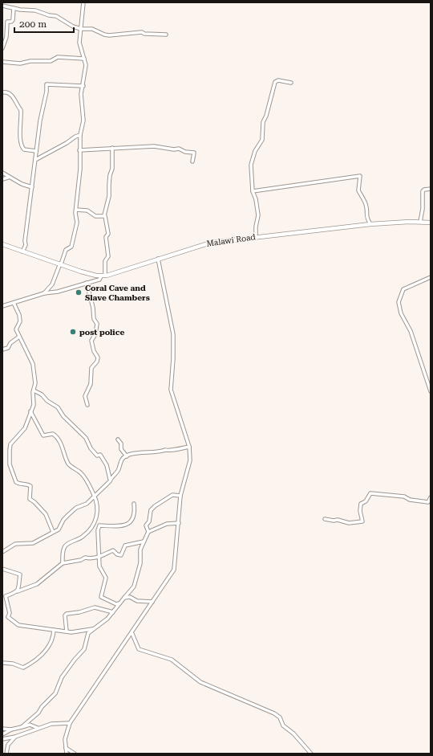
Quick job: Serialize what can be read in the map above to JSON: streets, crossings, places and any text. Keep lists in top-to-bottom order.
{
  "streets": {
    "main road": ["Malawi Road"]
  },
  "places": ["Coral Cave and Slave Chambers", "post police"],
  "scale_bar": "200 m"
}
